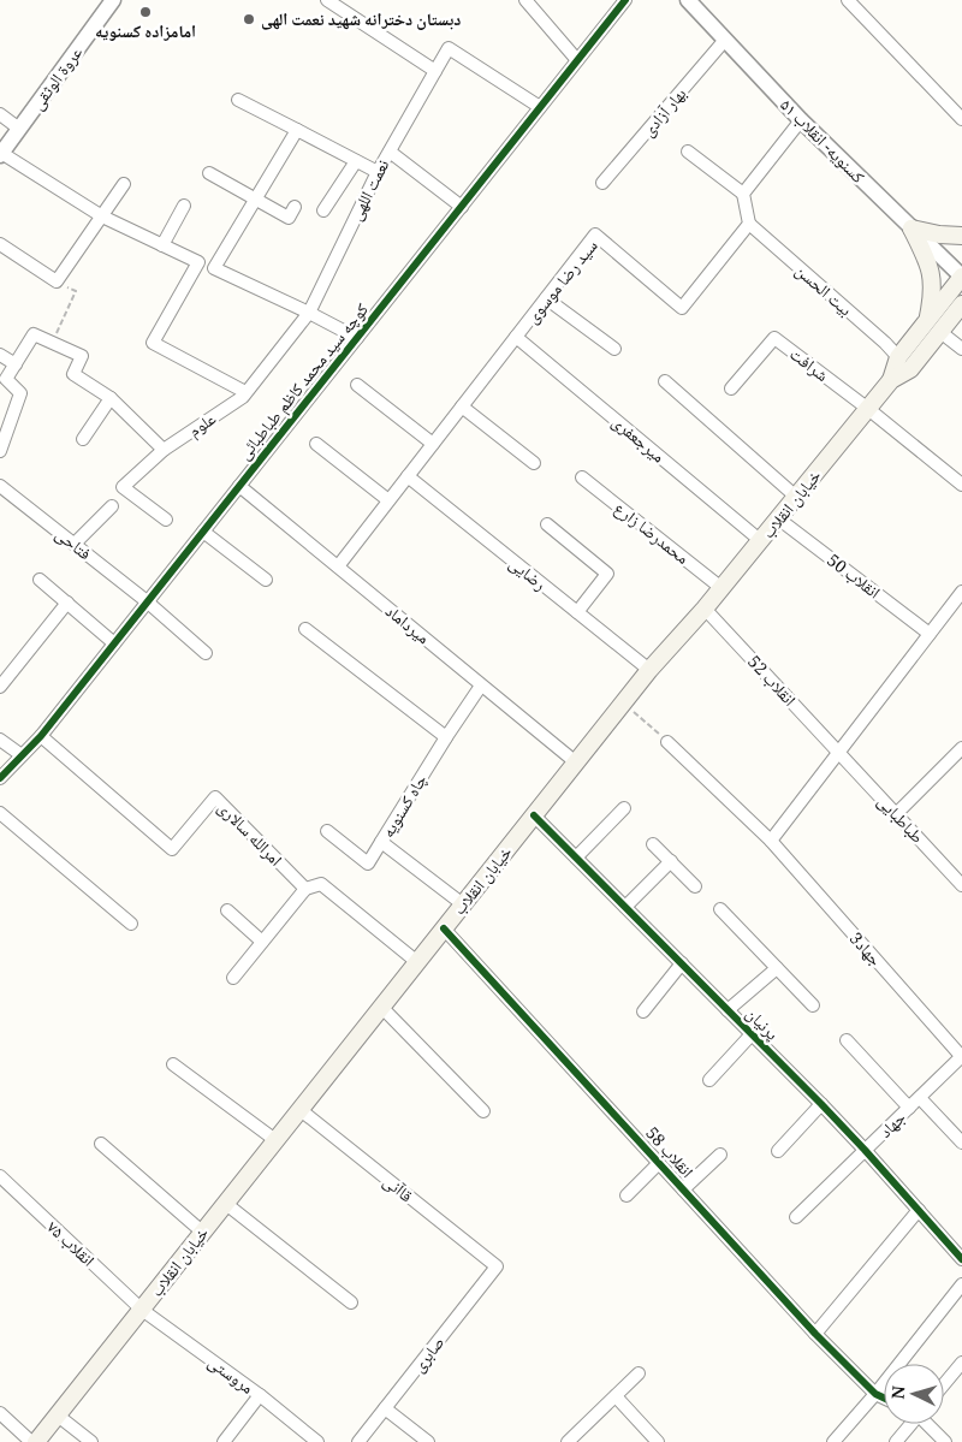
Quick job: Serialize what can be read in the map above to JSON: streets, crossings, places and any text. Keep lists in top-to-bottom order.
{
  "streets": {
    "main road": ["خیابان انقلاب"],
    "street": [
      "عروة الوثقی",
      "بهار آزادی",
      "کسنویه- انقلاب ۵۱",
      "نعمت اللهی",
      "سید رضا موسوی",
      "بیت الحسن",
      "شرافت",
      "کوچه سید محمد کاظم طباطبائی",
      "علوم",
      "میرجعفری",
      "محمدرضا زارع",
      "فتاحی",
      "رضایی",
      "انقلاب 50",
      "میرداماد",
      "انقلاب 52",
      "چاه کسنویه",
      "طباطبایی",
      "امرالله سالاری",
      "جهاد3",
      "پرنیان",
      "جهاد",
      "انقلاب 58",
      "قاآنی",
      "انقلاب ۷۵",
      "صابری",
      "مروستی"
    ]
  },
  "crossings": [
    ["بهار آزادی", "کسنویه- انقلاب ۵۱"],
    ["کسنویه- انقلاب ۵۱", "خیابان انقلاب"],
    ["نعمت اللهی", "کوچه سید محمد کاظم طباطبائی"],
    ["نعمت اللهی", "علوم"],
    ["سید رضا موسوی", "بیت الحسن"],
    ["سید رضا موسوی", "میرجعفری"],
    ["سید رضا موسوی", "رضایی"],
    ["سید رضا موسوی", "میرداماد"],
    ["بیت الحسن", "خیابان انقلاب"],
    ["شرافت", "خیابان انقلاب"],
    ["کوچه سید محمد کاظم طباطبائی", "فتاحی"],
    ["کوچه سید محمد کاظم طباطبائی", "میرداماد"],
    ["کوچه سید محمد کاظم طباطبائی", "امرالله سالاری"],
    ["میرجعفری", "خیابان انقلاب"],
    ["خیابان انقلاب", "محمدرضا زارع"],
    ["خیابان انقلاب", "رضایی"],
    ["خیابان انقلاب", "انقلاب 50"],
    ["خیابان انقلاب", "میرداماد"],
    ["خیابان انقلاب", "انقلاب 52"],
    ["خیابان انقلاب", "چاه کسنویه"],
    ["خیابان انقلاب", "پرنیان"],
    ["خیابان انقلاب", "انقلاب 58"],
    ["خیابان انقلاب", "قاآنی"],
    ["خیابان انقلاب", "انقلاب ۷۵"],
    ["خیابان انقلاب", "مروستی"],
    ["میرداماد", "چاه کسنویه"],
    ["انقلاب 52", "طباطبایی"],
    ["جهاد3", "جهاد"],
    ["پرنیان", "جهاد"],
    ["قاآنی", "صابری"],
    ["انقلاب ۷۵", "مروستی"]
  ],
  "places": ["امامزاده کسنویه", "دبستان دخترانه شهید نعمت الهی"],
  "north": "left"
}
